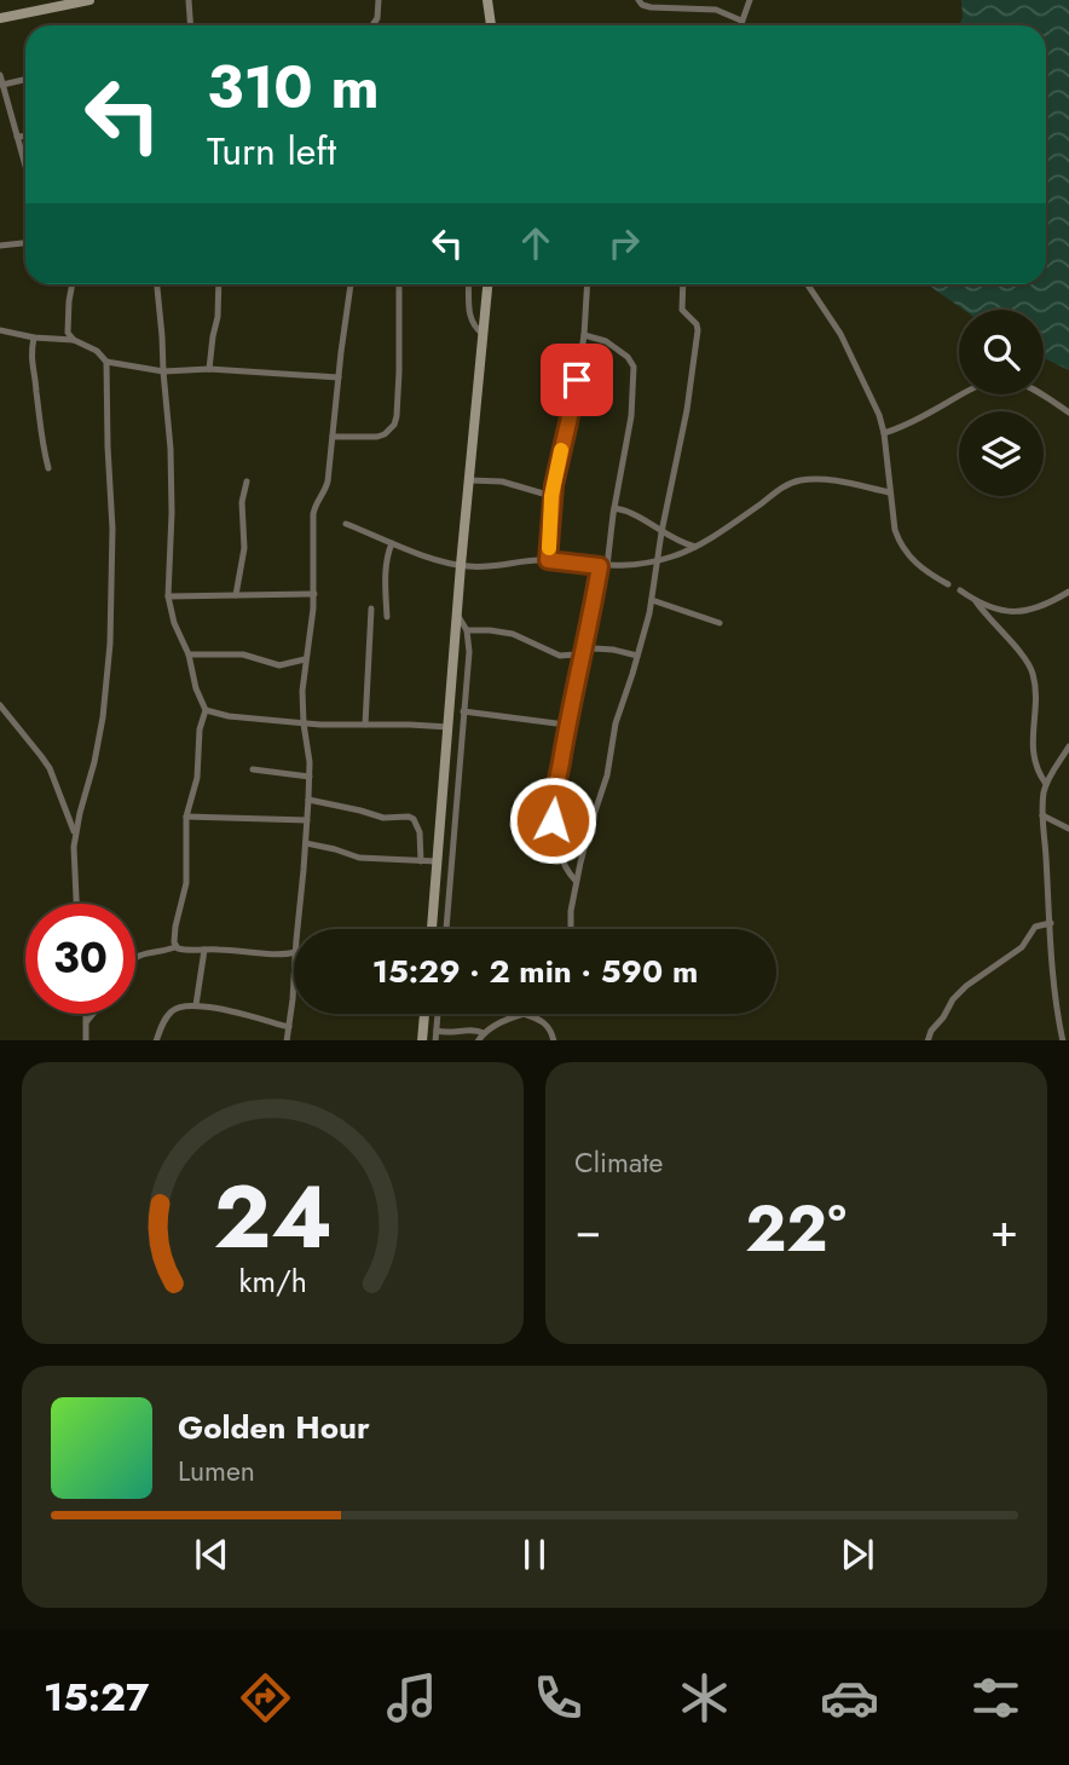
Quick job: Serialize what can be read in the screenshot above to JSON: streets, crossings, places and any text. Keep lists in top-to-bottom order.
{
  "page": {
    "turn": ["310 m", "Turn left"],
    "limit": "30",
    "trip": "15:29 · 2 min · 590 m",
    "tile": "Climate",
    "heat": ["−", "22°", "+"],
    "song": ["Golden Hour", "Lumen"],
    "tabs": "15:27",
    "gauge": ["24", "km/h"]
  }
}
